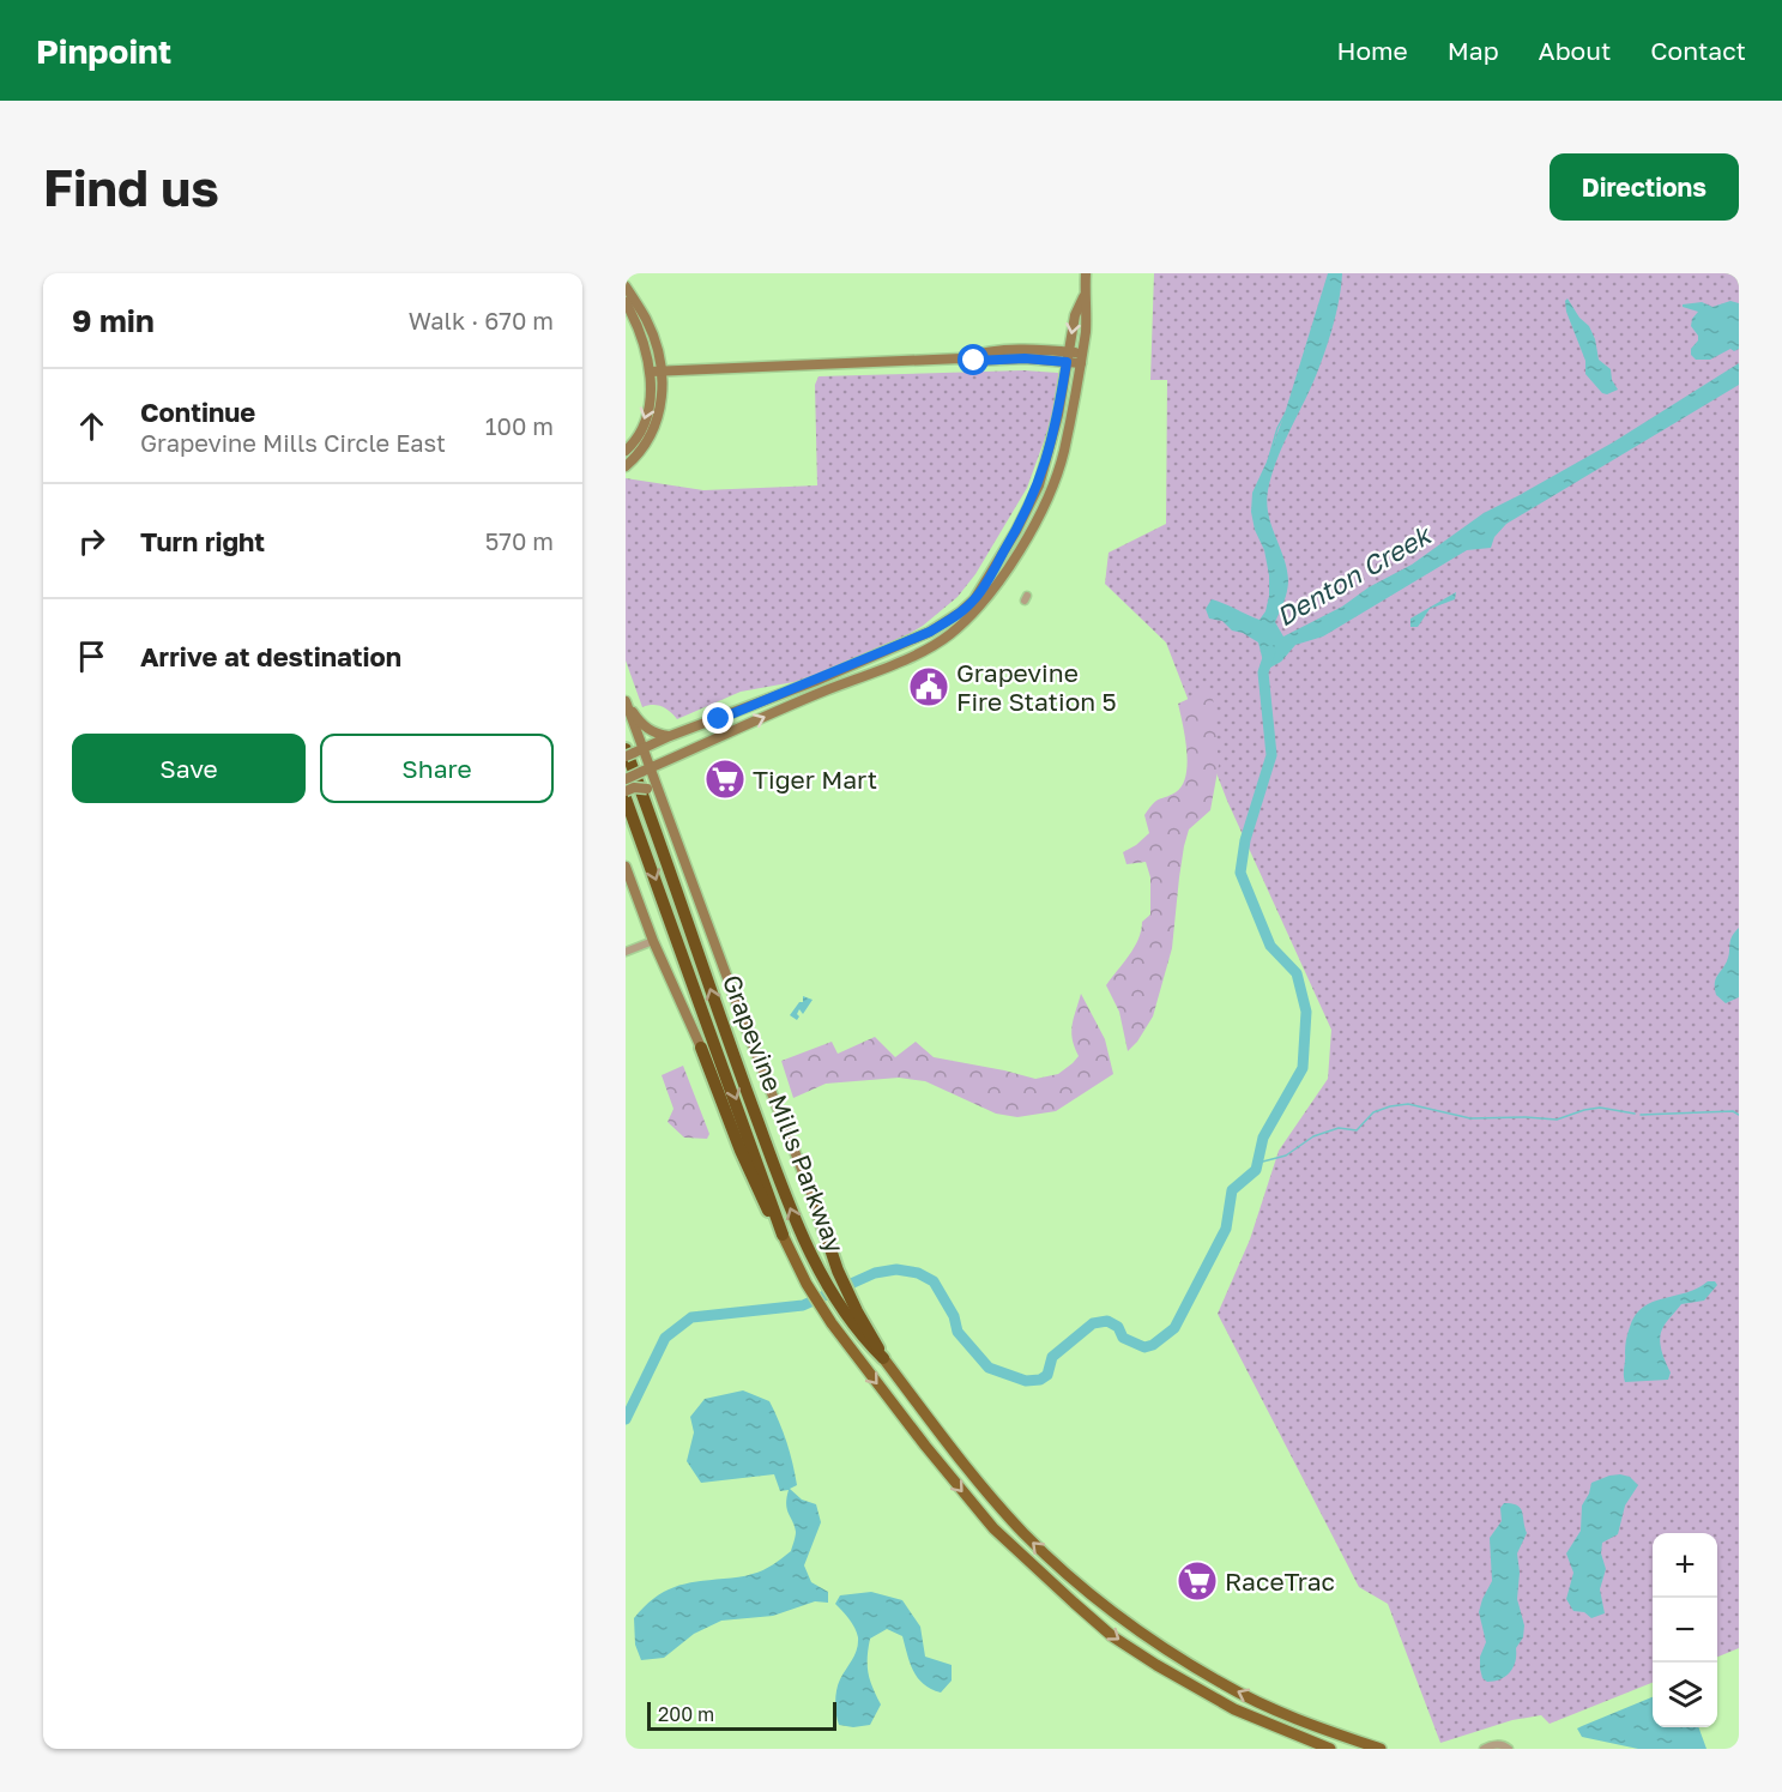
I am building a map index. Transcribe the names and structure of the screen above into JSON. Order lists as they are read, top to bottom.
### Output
{
  "streets": {
    "highway": ["Grapevine Mills Parkway"]
  },
  "water": ["Denton Creek"],
  "places": {
    "public building": ["Grapevine Fire Station 5"],
    "supermarket": ["Tiger Mart", "RaceTrac"]
  },
  "scale_bar": "200 m",
  "page": {
    "header": "Pinpoint",
    "nav": [
      "Home",
      "Map",
      "About",
      "Contact"
    ],
    "buttons": [
      "Directions",
      ["Save", "Share"]
    ],
    "title": "Find us",
    "heading": ["9 min", "Walk · 670 m"],
    "list": [
      ["Continue", "Grapevine Mills Circle East", "100 m"],
      ["Turn right", "570 m"],
      "Arrive at destination"
    ],
    "map_buttons": ["+", "−"],
    "scale": "200 m"
  }
}
